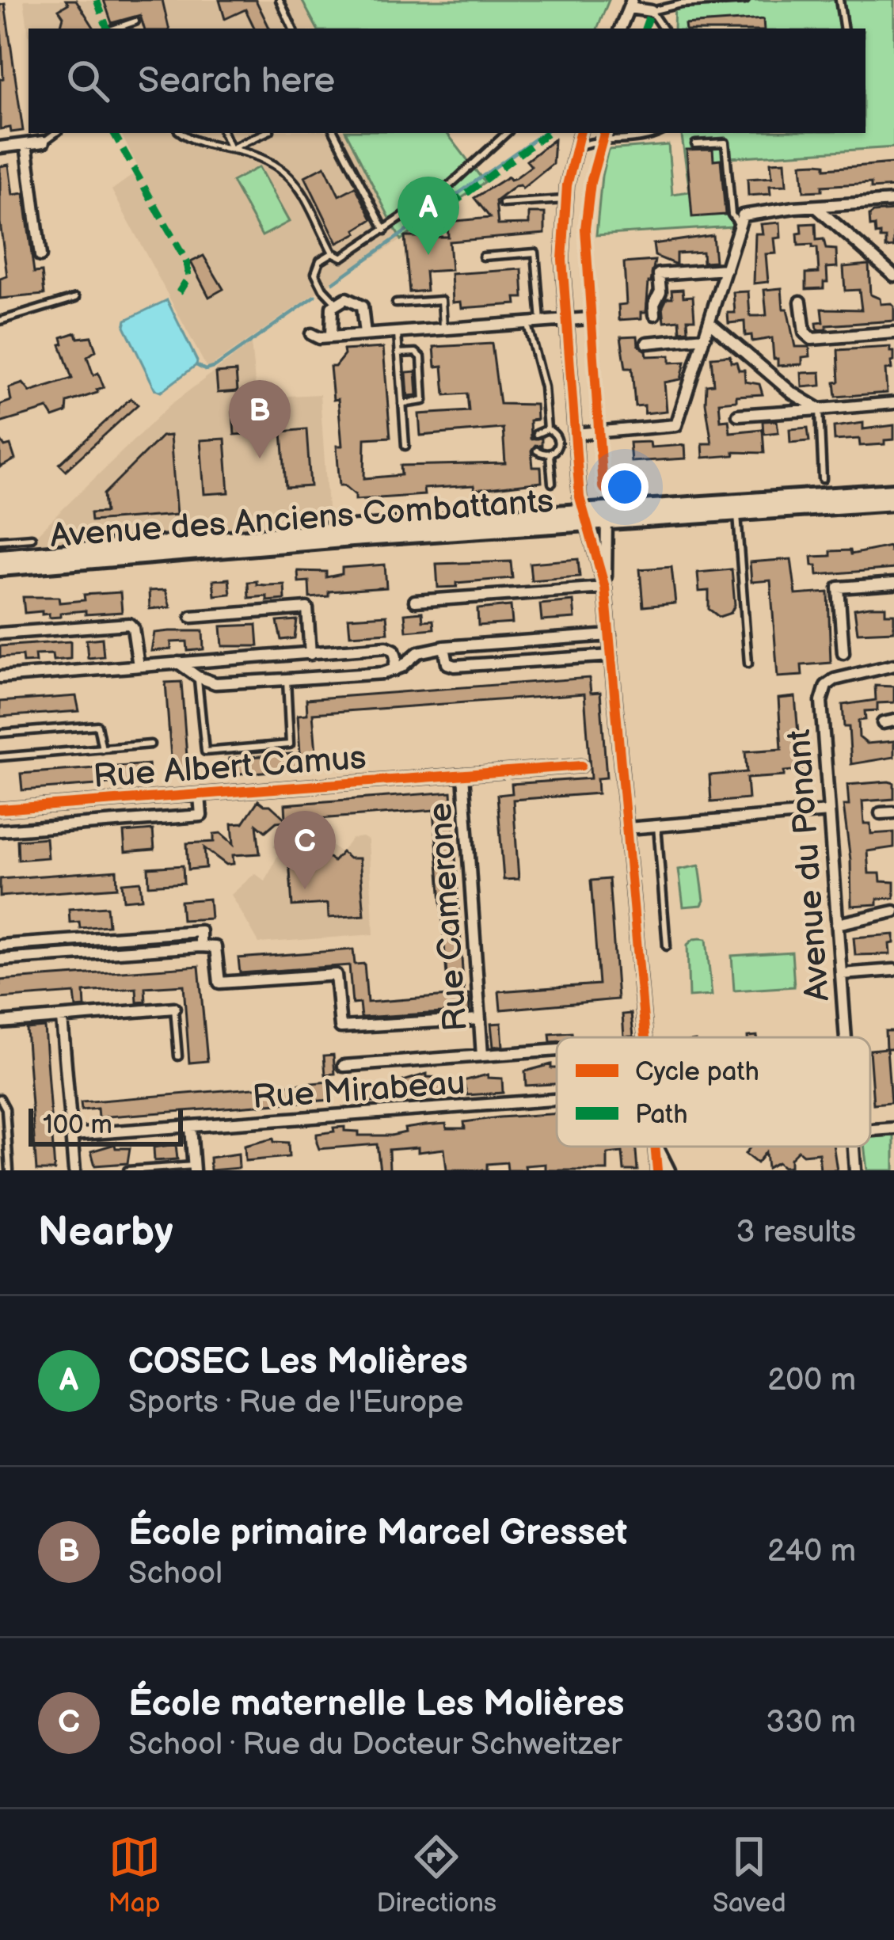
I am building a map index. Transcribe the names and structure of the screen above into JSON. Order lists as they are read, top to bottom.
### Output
{
  "streets": {
    "main road": ["Avenue des Anciens Combattants"],
    "street": [
      "Rue Albert Camus",
      "Avenue du Ponant",
      "Rue Camerone",
      "Rue Mirabeau"
    ]
  },
  "crossings": [
    ["Rue Albert Camus", "Rue Camerone"]
  ],
  "legend": ["Cycle path", "Path"],
  "scale_bar": "100 m",
  "page": {
    "search": "Search here",
    "pins": ["A", "B", "C"],
    "scale": "100 m",
    "heading": ["Nearby", "3 results"],
    "list": [
      {
        "mark": "A",
        "name": "COSEC Les Molières",
        "note": "Sports · Rue de l'Europe",
        "value": "200 m"
      },
      {
        "mark": "B",
        "name": "École primaire Marcel Gresset",
        "note": "School",
        "value": "240 m"
      },
      {
        "mark": "C",
        "name": "École maternelle Les Molières",
        "note": "School · Rue du Docteur Schweitzer",
        "value": "330 m"
      }
    ],
    "nav": ["Map", "Directions", "Saved"]
  }
}
